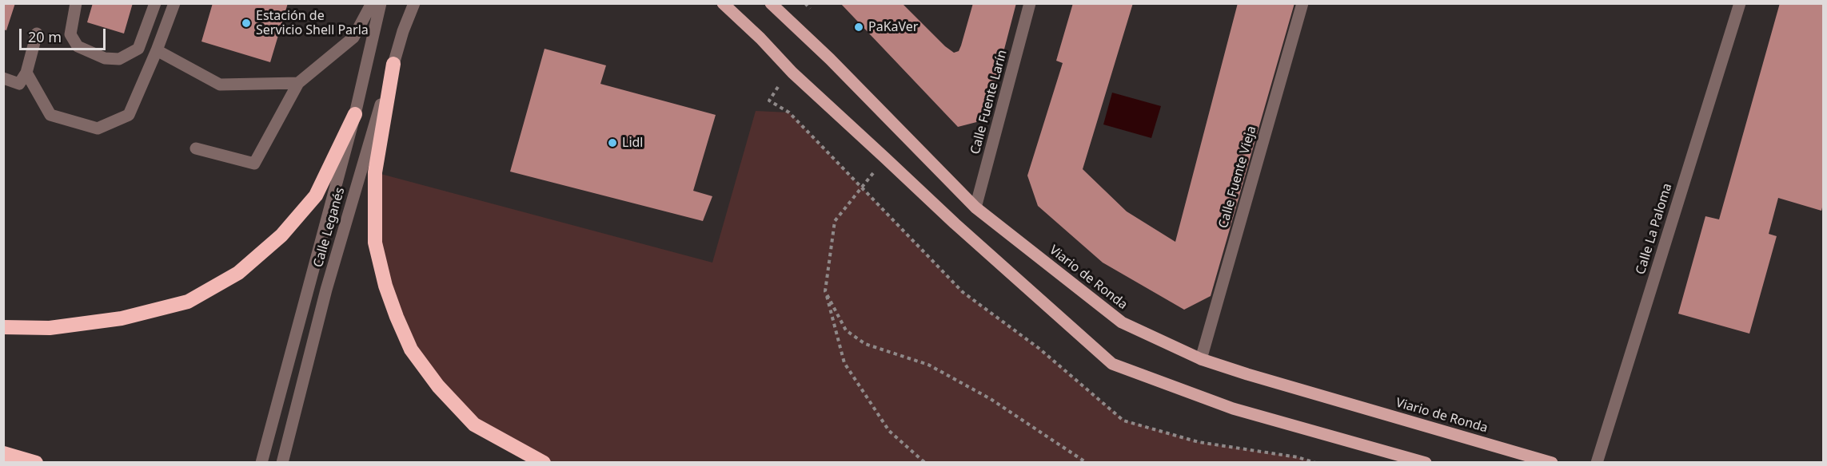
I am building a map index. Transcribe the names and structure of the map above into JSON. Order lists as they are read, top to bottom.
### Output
{
  "streets": {
    "main road": ["Viario de Ronda"],
    "street": [
      "Calle Fuente Larín",
      "Calle Fuente Vieja",
      "Calle Leganés",
      "Calle La Paloma"
    ]
  },
  "crossings": [
    ["Calle Fuente Larín", "Viario de Ronda"],
    ["Calle Fuente Vieja", "Viario de Ronda"]
  ],
  "places": ["Estación de Servicio Shell Parla", "PaKaVer", "Lidl"],
  "scale_bar": "20 m"
}
